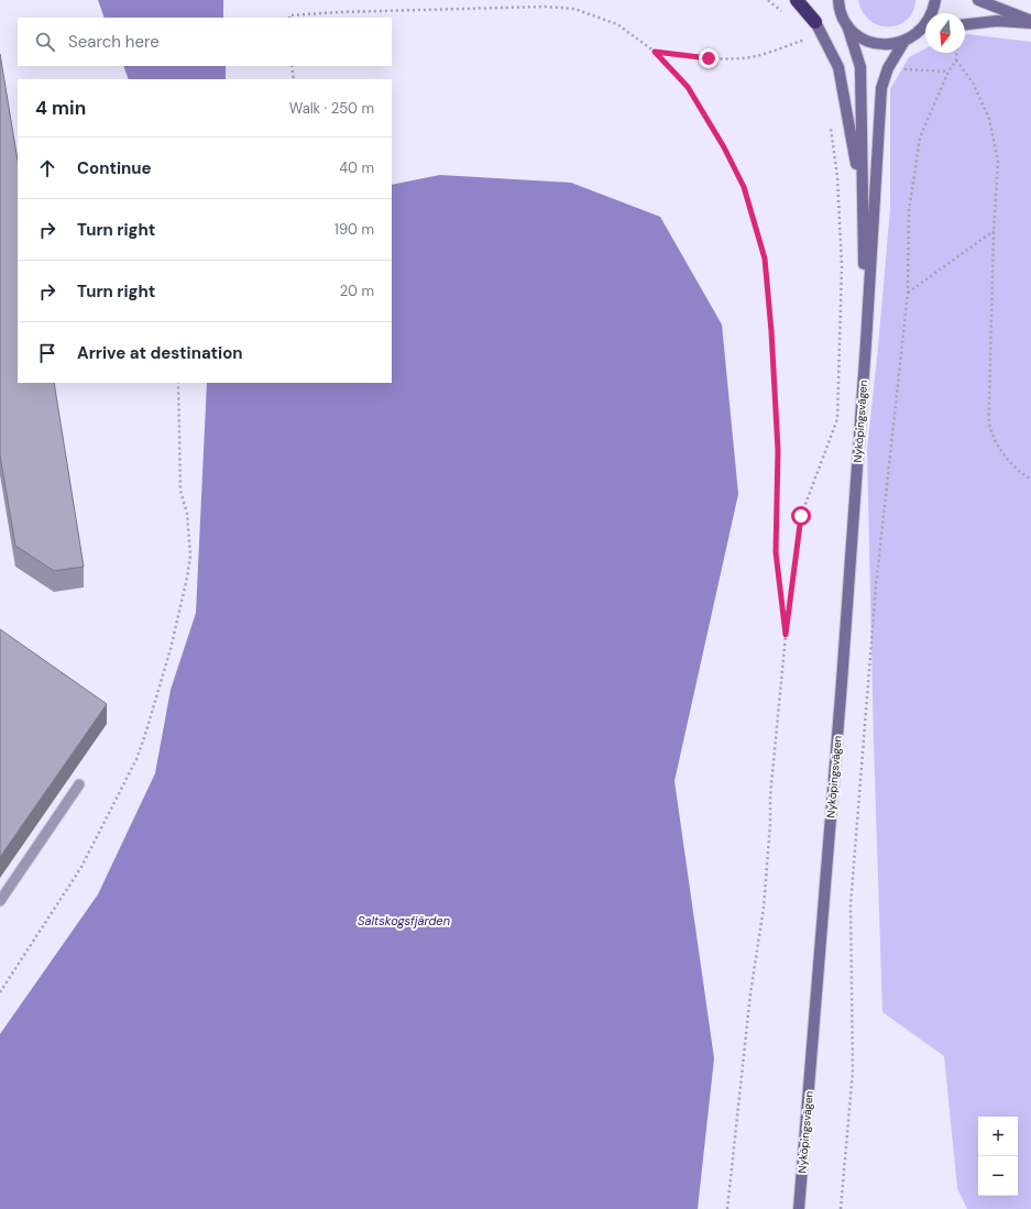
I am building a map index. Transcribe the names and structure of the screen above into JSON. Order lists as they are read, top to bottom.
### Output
{
  "streets": {
    "main road": ["Nyköpingsvägen"]
  },
  "water": ["Saltskogsfjärden"],
  "north": "bottom",
  "page": {
    "search": "Search here",
    "heading": ["4 min", "Walk · 250 m"],
    "list": [
      ["Continue", "40 m"],
      ["Turn right", "190 m"],
      ["Turn right", "20 m"],
      "Arrive at destination"
    ],
    "map_buttons": ["+", "−"]
  }
}
